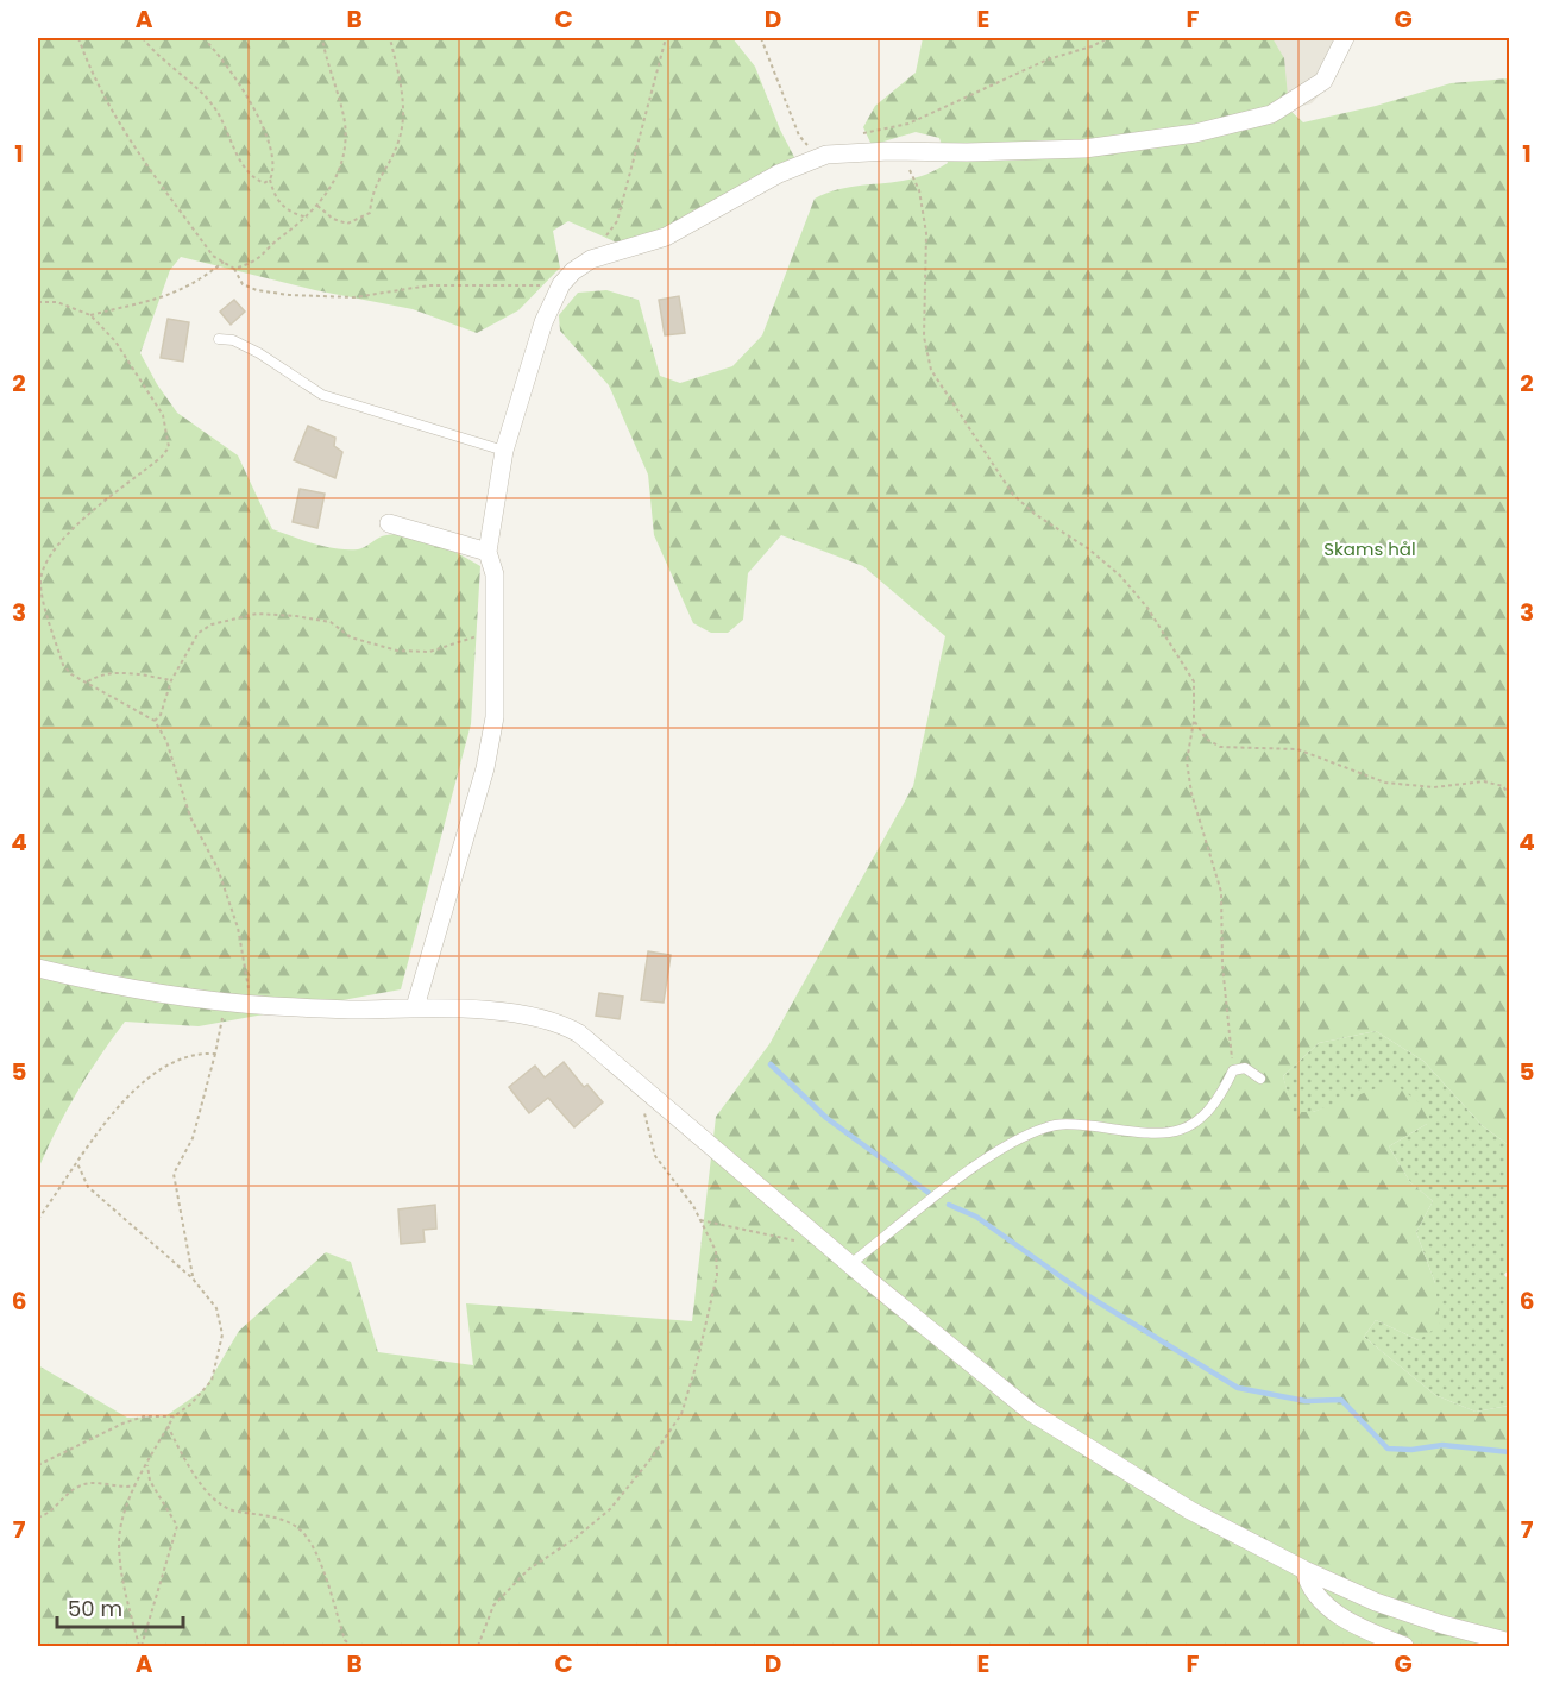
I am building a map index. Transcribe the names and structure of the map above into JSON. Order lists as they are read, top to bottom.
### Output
{
  "parks": ["Skams hål"],
  "scale_bar": "50 m",
  "grid": {
    "columns": [
      "A",
      "B",
      "C",
      "D",
      "E",
      "F",
      "G"
    ],
    "rows": [
      "1",
      "2",
      "3",
      "4",
      "5",
      "6",
      "7"
    ]
  }
}
